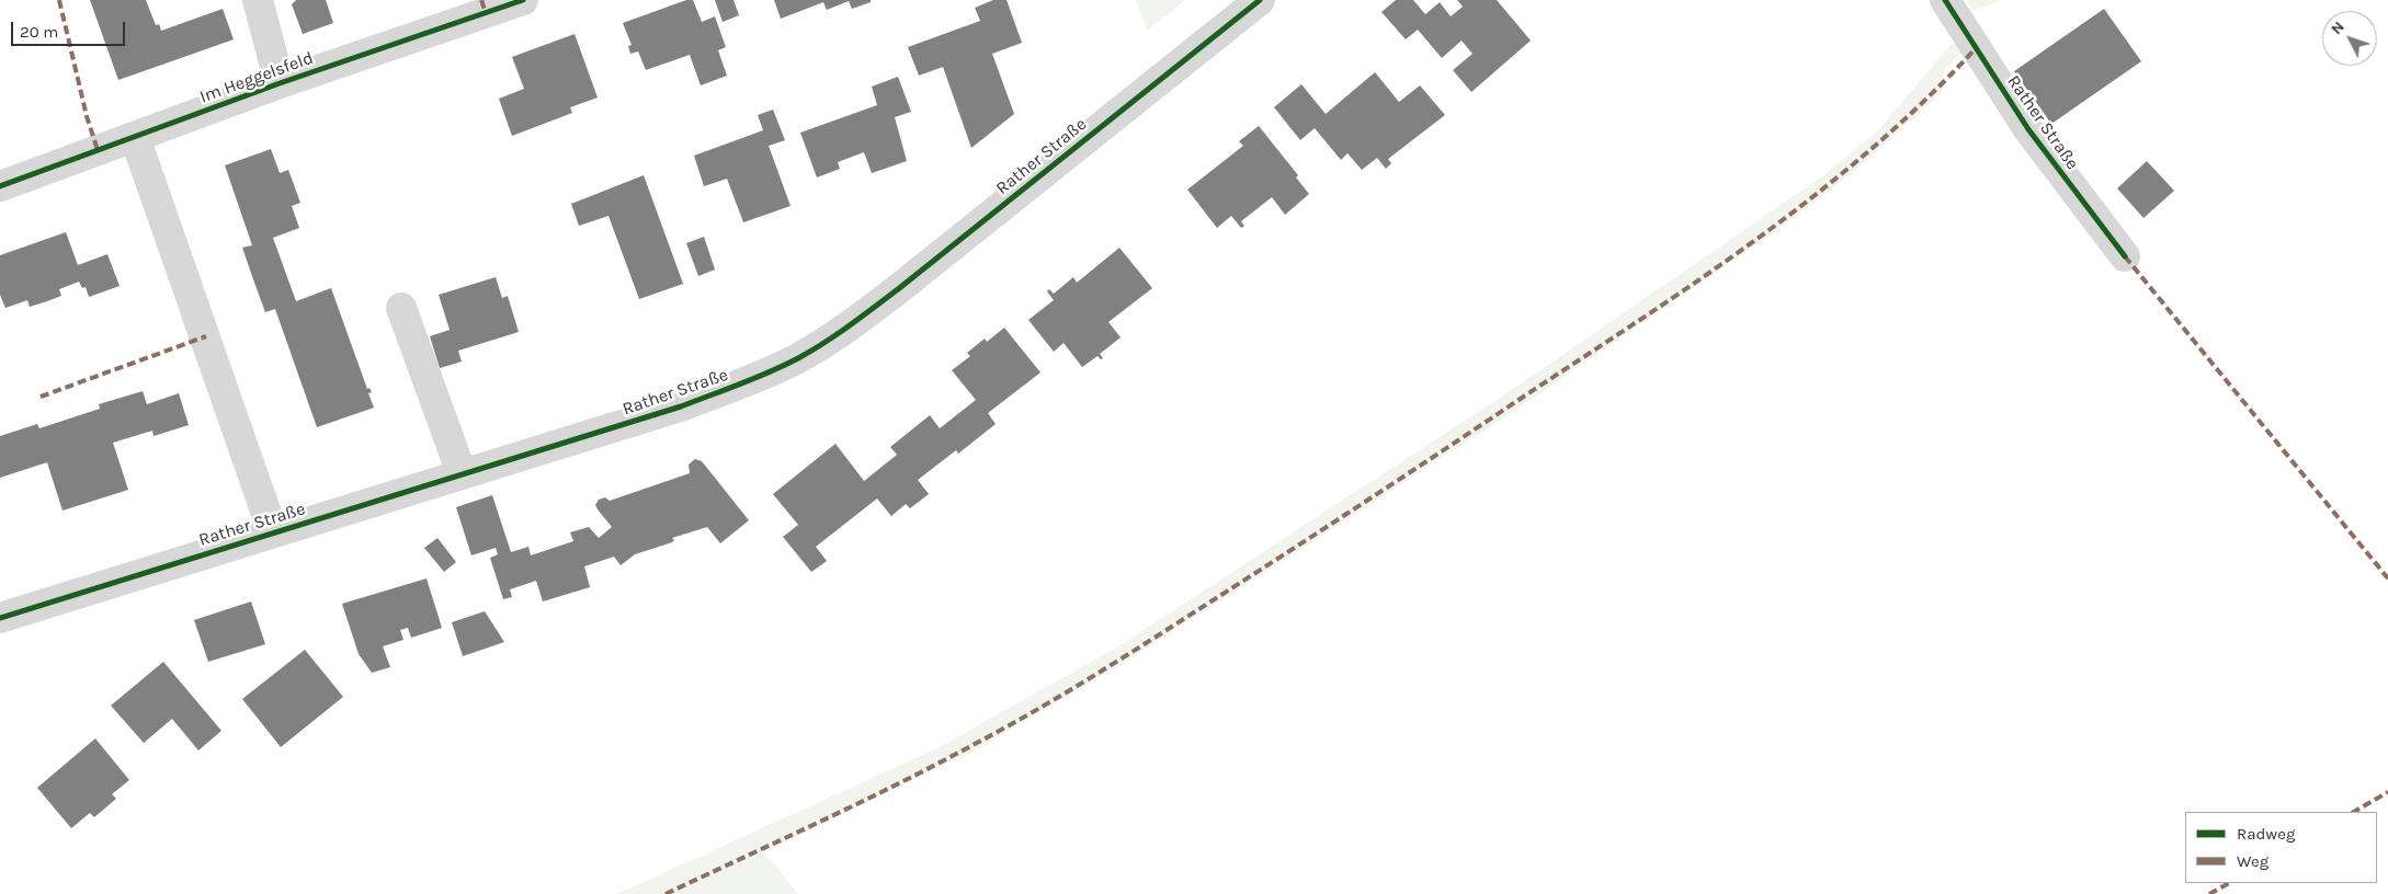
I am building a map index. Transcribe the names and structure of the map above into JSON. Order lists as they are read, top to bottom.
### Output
{
  "streets": {
    "street": ["Im Heggelsfeld", "Rather Straße"]
  },
  "legend": ["Radweg", "Weg"],
  "scale_bar": "20 m",
  "north": "top left"
}
